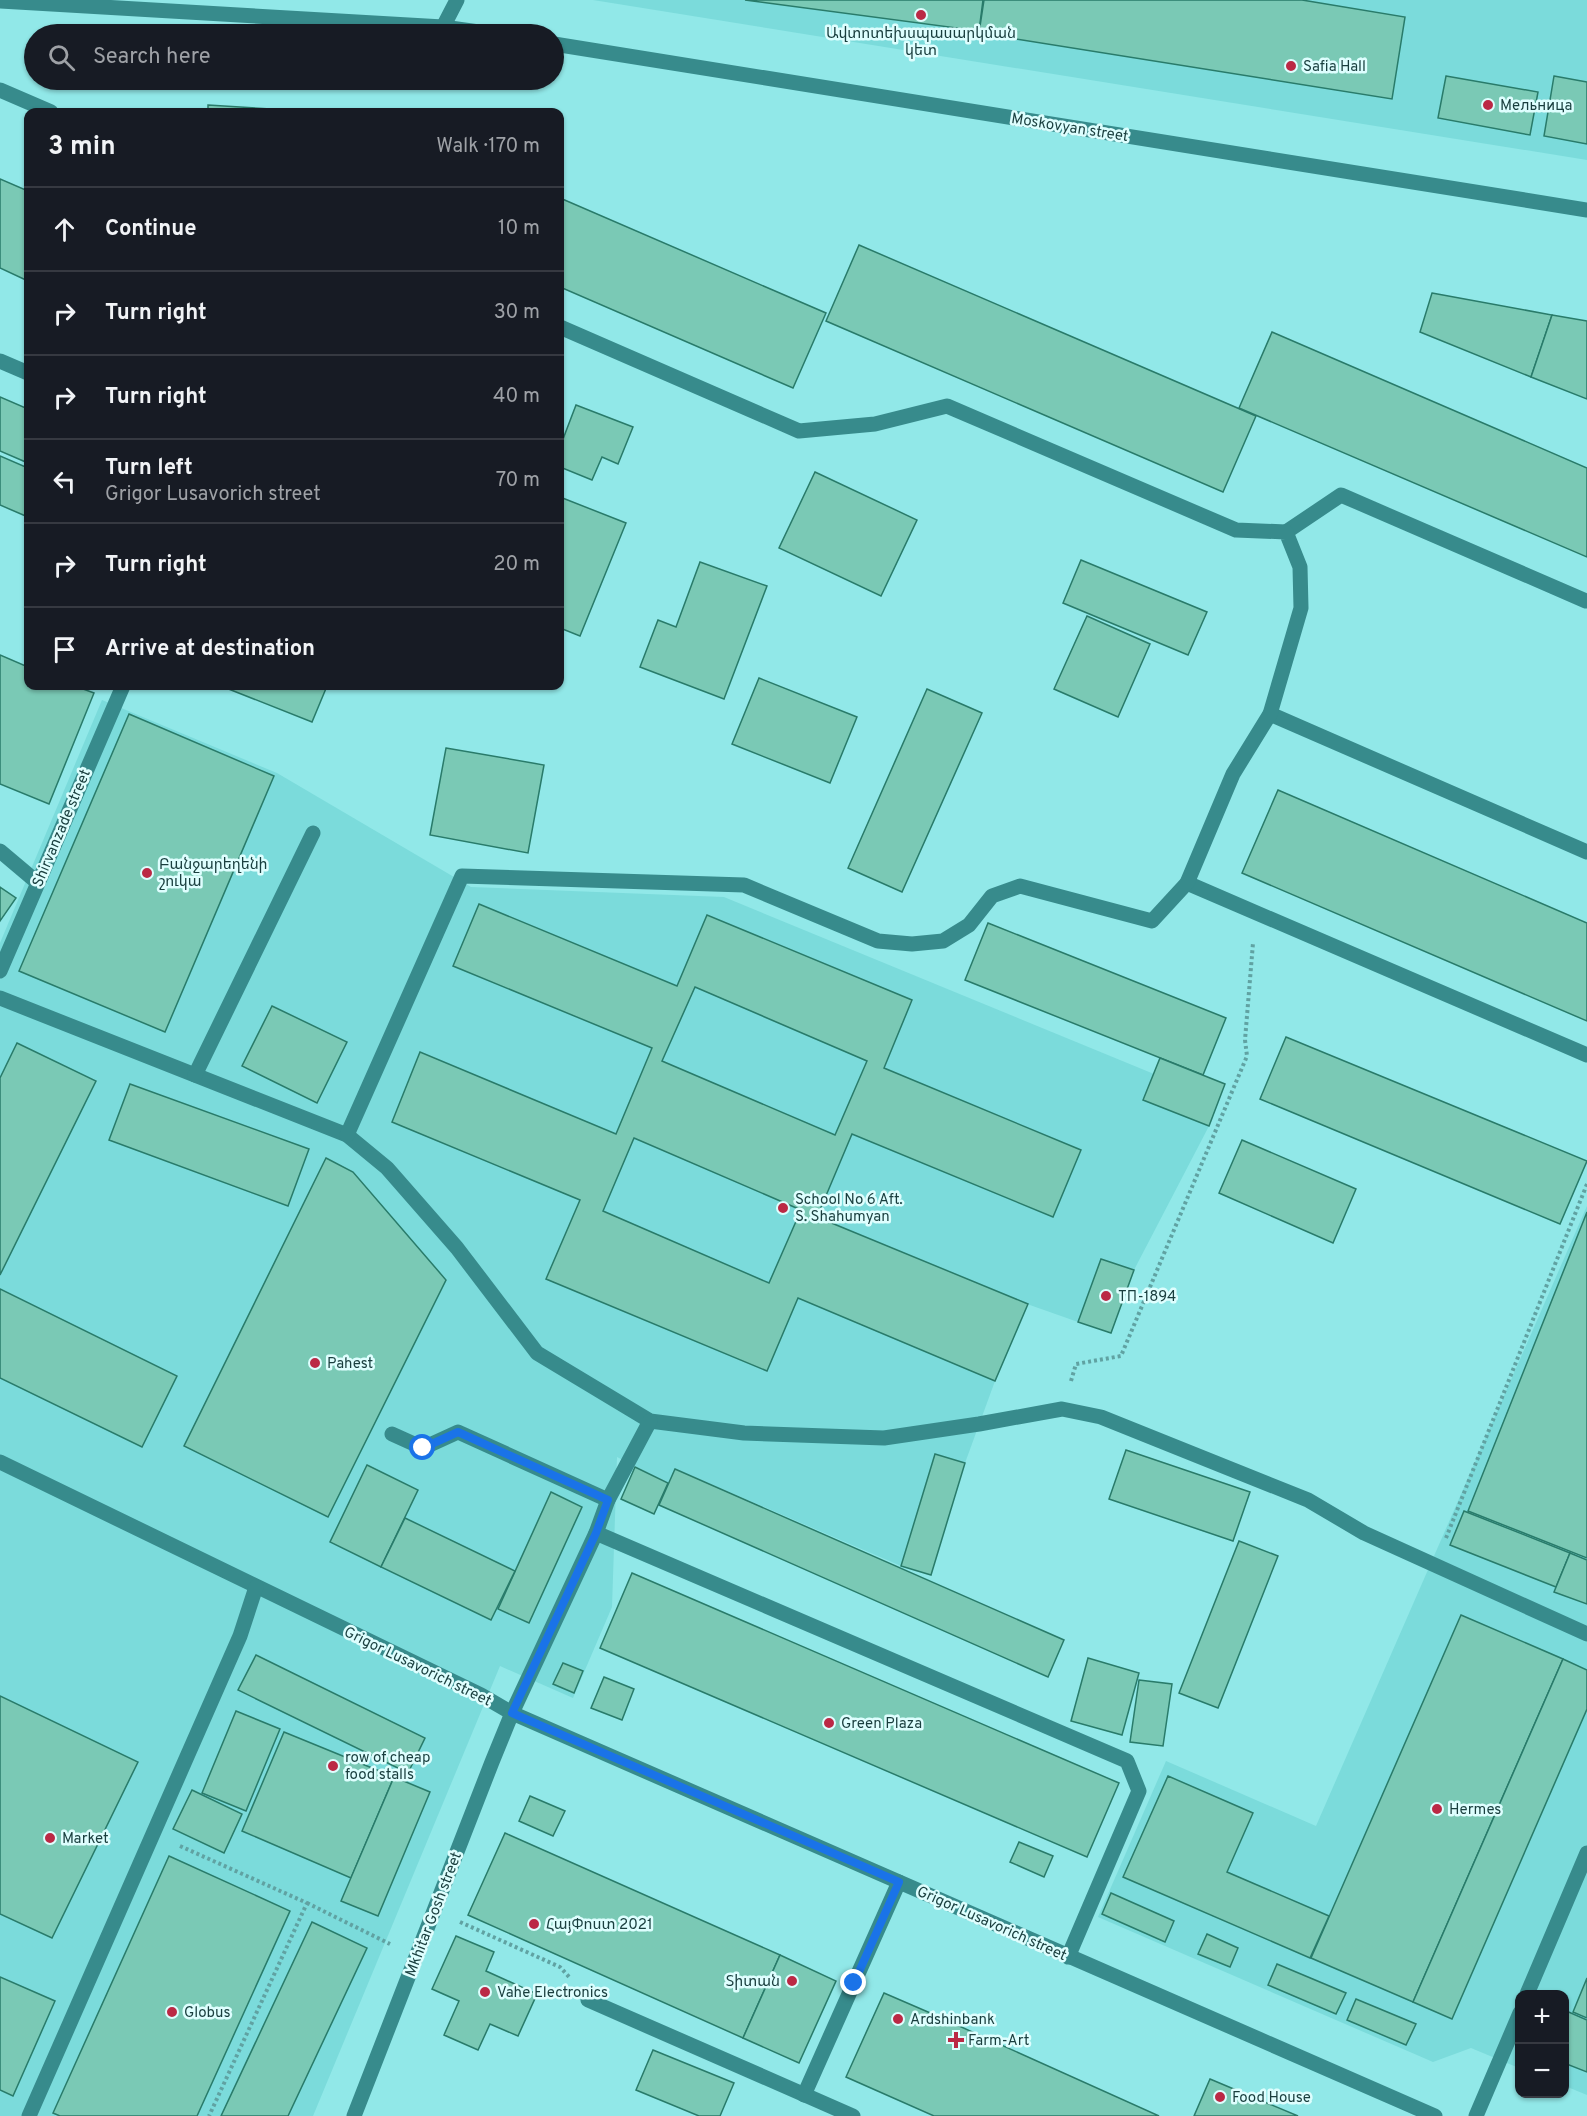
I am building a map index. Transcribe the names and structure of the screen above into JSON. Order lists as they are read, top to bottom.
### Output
{
  "streets": {
    "street": [
      "Moskovyan street",
      "Shirvanzade street",
      "Grigor Lusavorich street",
      "Mkhitar Gosh street"
    ]
  },
  "crossings": [
    ["Grigor Lusavorich street", "Mkhitar Gosh street"]
  ],
  "places": {
    "other": [
      "Ավտոտեխսպասարկման կետ",
      "Safia Hall",
      "Мельница",
      "Բանջարեղենի շուկա",
      "School No 6 Aft. S. Shahumyan",
      "ТП-1894",
      "Pahest",
      "Green Plaza",
      "row of cheap food stalls",
      "Hermes",
      "Market",
      "ՀայՓոստ 2021",
      "Տիտան",
      "Vahe Electronics",
      "Globus",
      "Ardshinbank",
      "Food House"
    ],
    "health": ["Farm-Art"]
  },
  "page": {
    "search": "Search here",
    "heading": ["3 min", "Walk · 170 m"],
    "list": [
      ["Continue", "10 m"],
      ["Turn right", "30 m"],
      ["Turn right", "40 m"],
      ["Turn left", "Grigor Lusavorich street", "70 m"],
      ["Turn right", "20 m"],
      "Arrive at destination"
    ],
    "map_buttons": ["+", "−"]
  }
}
